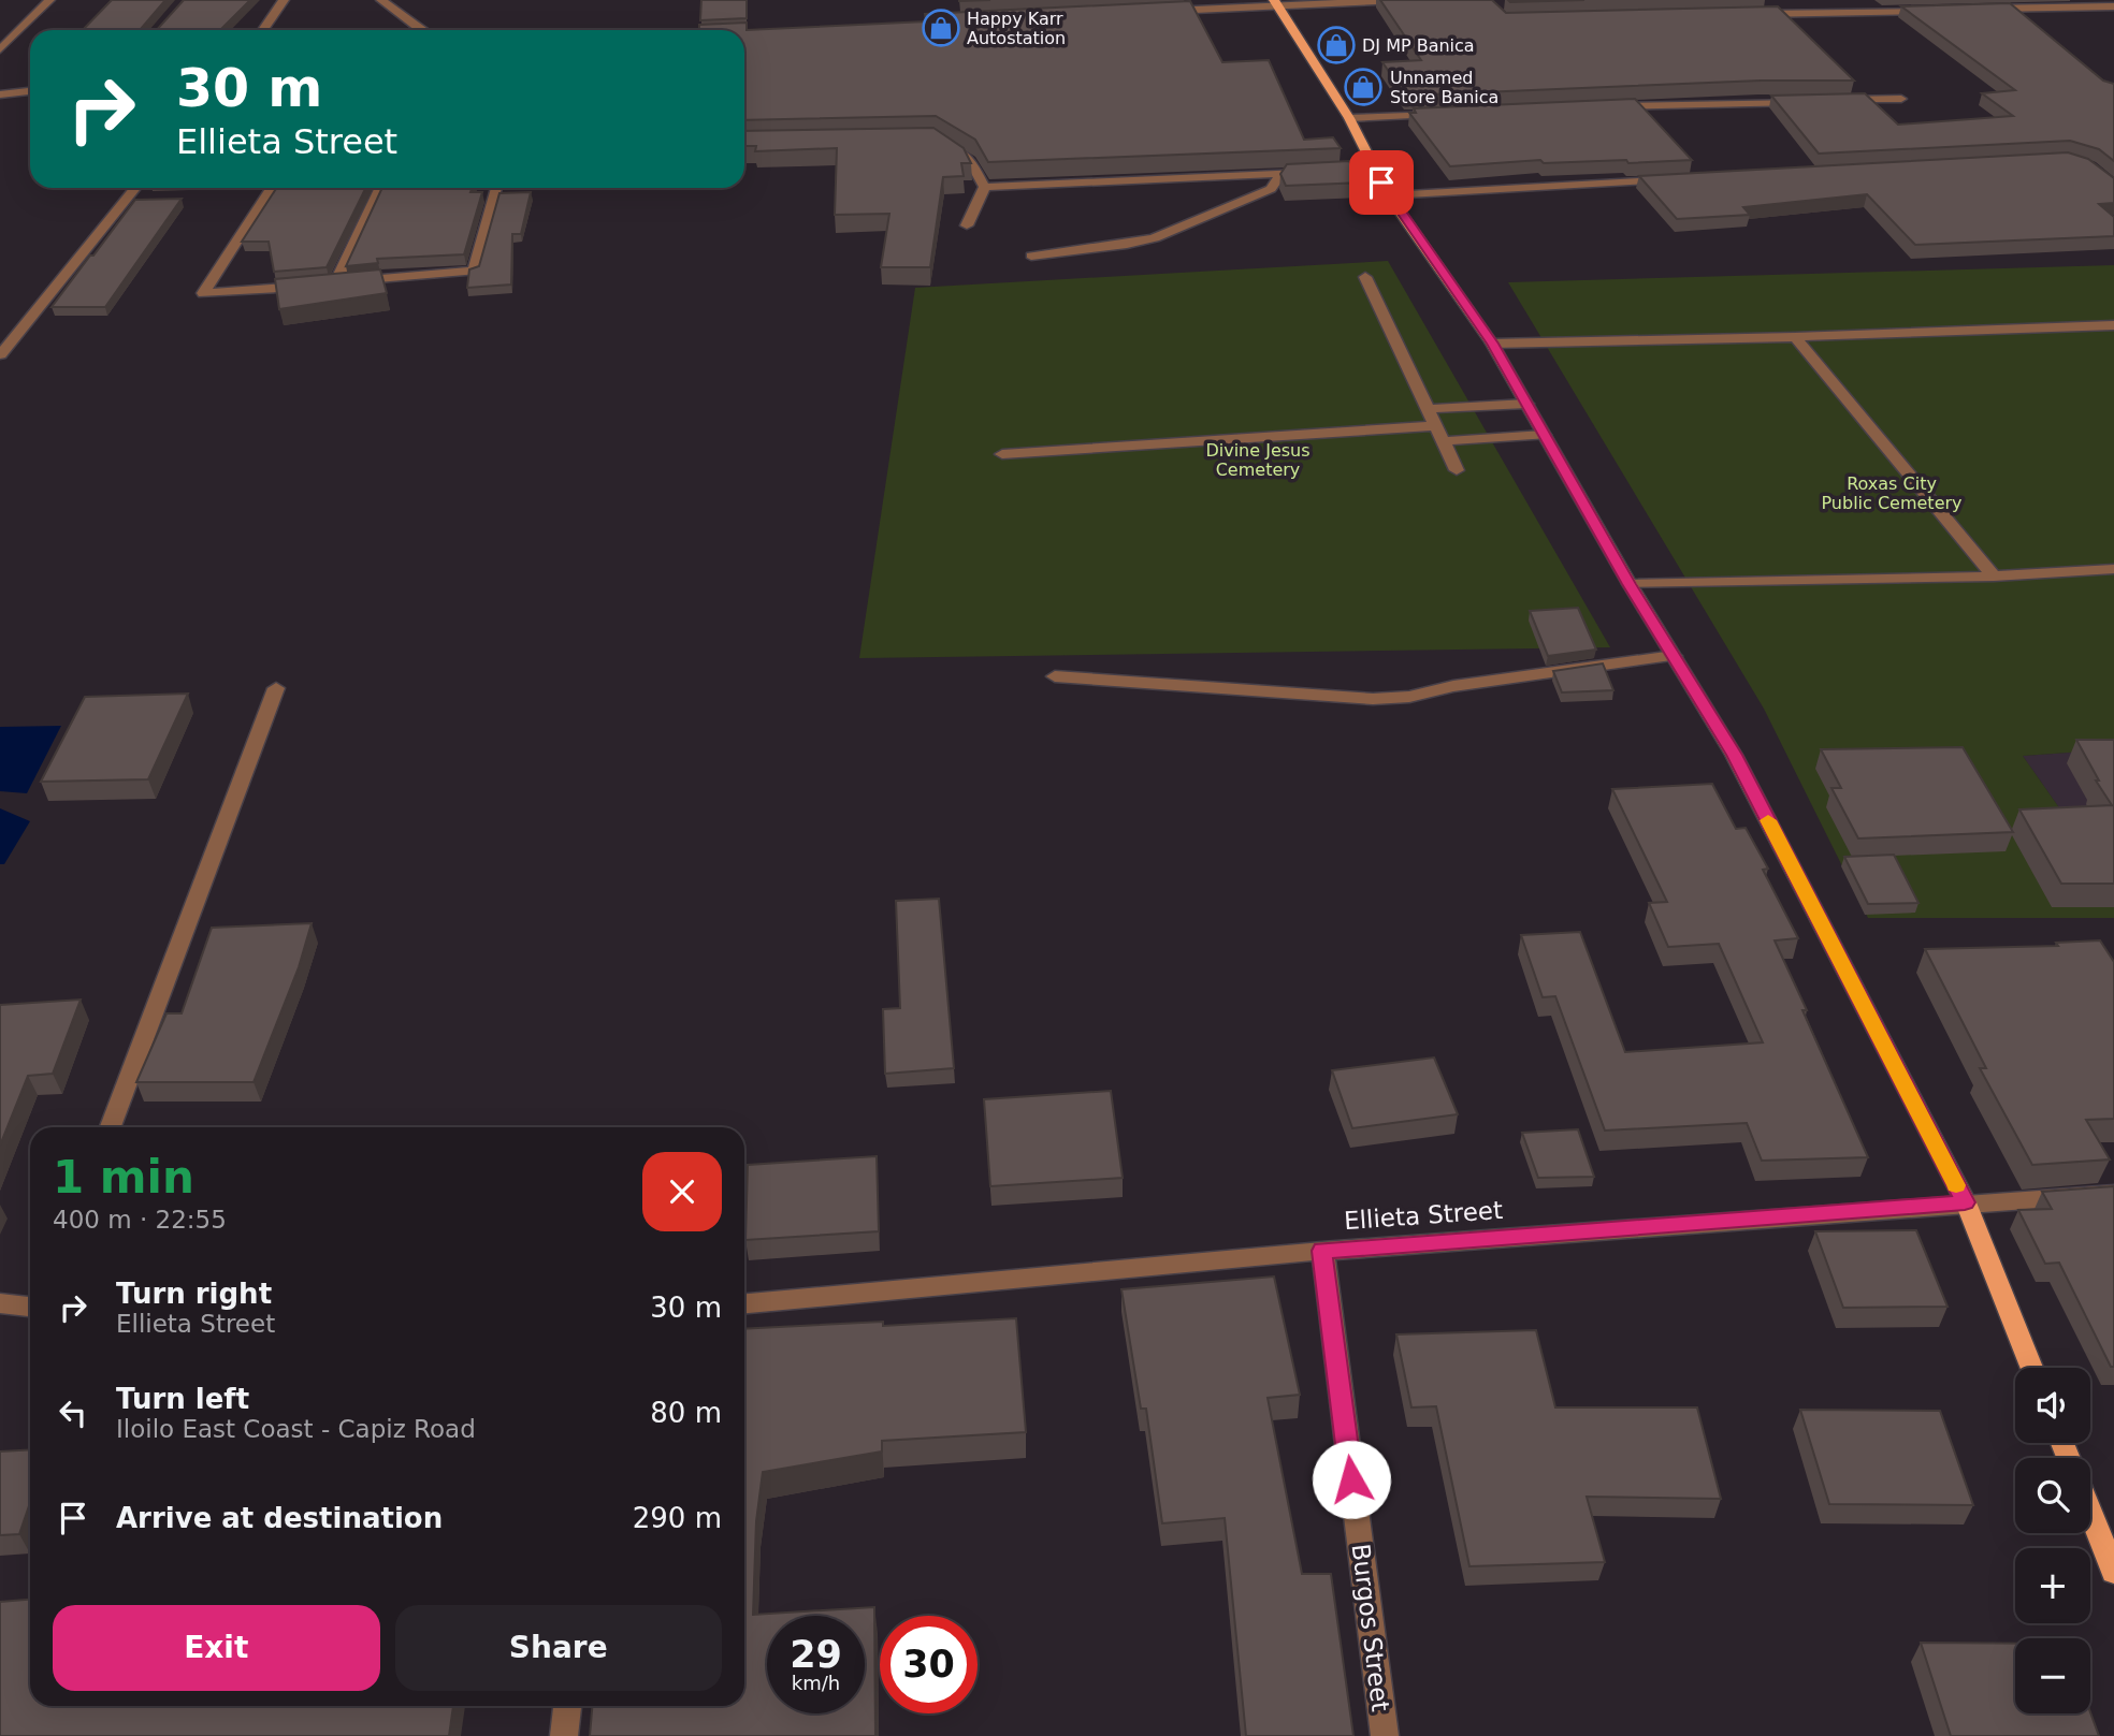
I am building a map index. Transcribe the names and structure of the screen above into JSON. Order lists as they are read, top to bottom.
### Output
{
  "streets": {
    "street": ["Ellieta Street", "Burgos Street"]
  },
  "crossings": [
    ["Ellieta Street", "Burgos Street"]
  ],
  "parks": ["Divine Jesus Cemetery", "Roxas City Public Cemetery"],
  "places": {
    "shop": ["Happy Karr Autostation", "DJ MP Banica", "Unnamed Store Banica"]
  },
  "page": {
    "turn": ["30 m", "Ellieta Street"],
    "heading": ["1 min", "400 m · 22:55"],
    "list": [
      {
        "name": "Turn right",
        "note": "Ellieta Street",
        "value": "30 m"
      },
      {
        "name": "Turn left",
        "note": "Iloilo East Coast - Capiz Road",
        "value": "80 m"
      },
      {
        "name": "Arrive at destination",
        "value": "290 m"
      }
    ],
    "map_buttons": ["+", "−"],
    "buttons": ["Exit", "Share"],
    "speed": "29 km/h",
    "limit": "30"
  }
}
